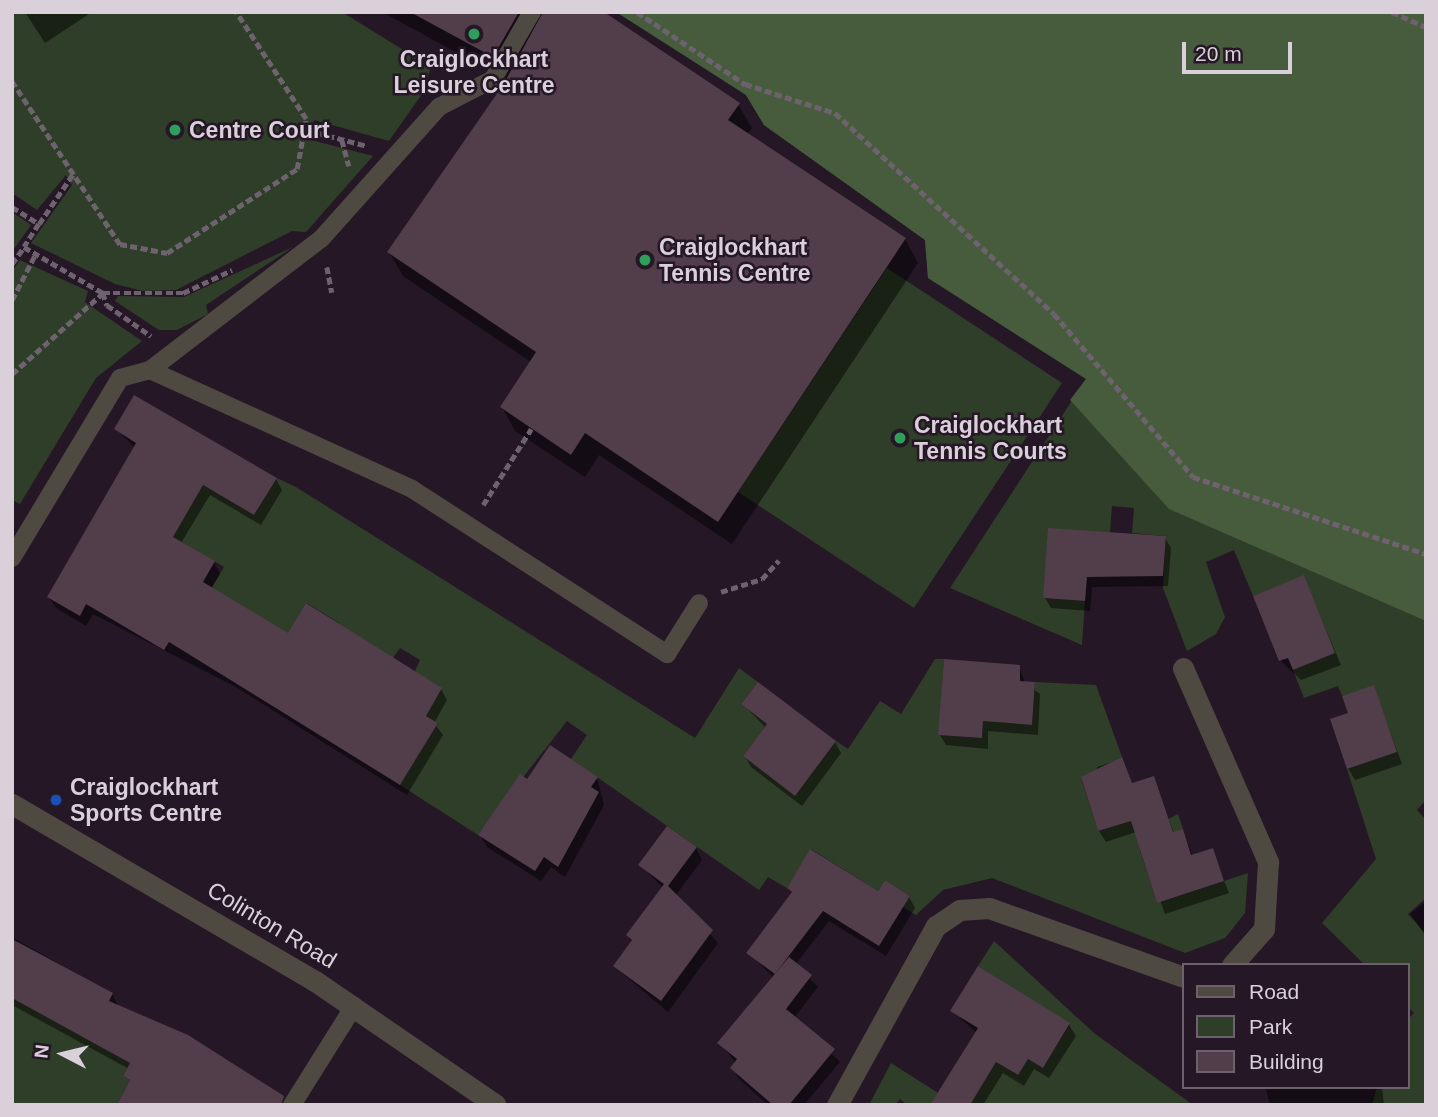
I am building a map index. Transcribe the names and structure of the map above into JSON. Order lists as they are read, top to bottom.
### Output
{
  "streets": {
    "street": ["Colinton Road"]
  },
  "places": [
    "Craiglockhart Leisure Centre",
    "Centre Court",
    "Craiglockhart Tennis Centre",
    "Craiglockhart Tennis Courts",
    "Craiglockhart Sports Centre"
  ],
  "legend": ["Road", "Park", "Building"],
  "scale_bar": "20 m",
  "north": "left"
}
